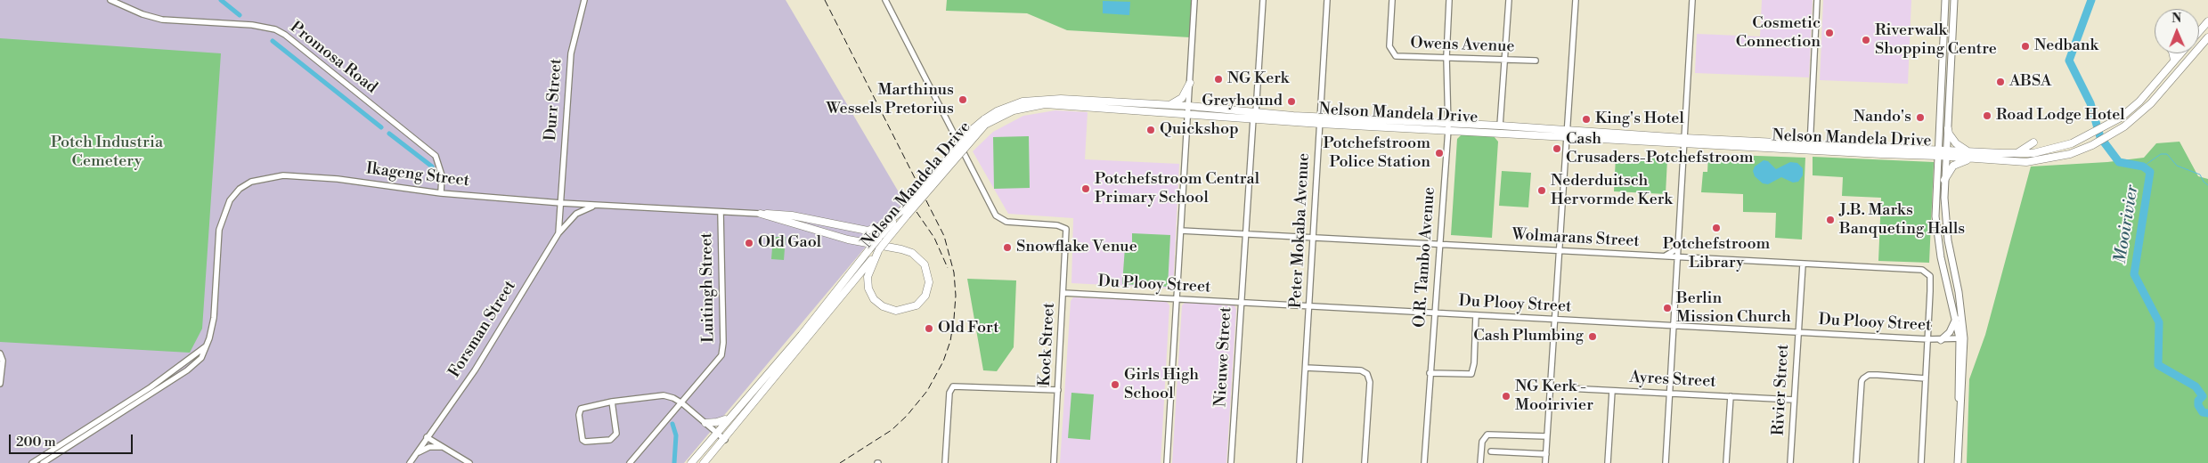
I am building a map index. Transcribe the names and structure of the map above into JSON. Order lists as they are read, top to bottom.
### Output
{
  "streets": {
    "highway": ["Nelson Mandela Drive"],
    "street": [
      "Owens Avenue",
      "Promosa Road",
      "Durr Street",
      "Ikageng Street",
      "Peter Mokaba Avenue",
      "Wolmarans Street",
      "O.R. Tambo Avenue",
      "Du Plooy Street",
      "Luitingh Street",
      "Forsman Street",
      "Kock Street",
      "Nieuwe Street",
      "Ayres Street",
      "Rivier Street"
    ]
  },
  "crossings": [
    ["Owens Avenue", "O.R. Tambo Avenue"],
    ["Promosa Road", "Ikageng Street"],
    ["Durr Street", "Ikageng Street"],
    ["Durr Street", "Forsman Street"],
    ["Nelson Mandela Drive", "Peter Mokaba Avenue"],
    ["Nelson Mandela Drive", "O.R. Tambo Avenue"],
    ["Nelson Mandela Drive", "Nieuwe Street"],
    ["Ikageng Street", "Luitingh Street"],
    ["Ikageng Street", "Forsman Street"],
    ["Peter Mokaba Avenue", "Wolmarans Street"],
    ["Peter Mokaba Avenue", "Du Plooy Street"],
    ["Wolmarans Street", "O.R. Tambo Avenue"],
    ["Wolmarans Street", "Du Plooy Street"],
    ["Wolmarans Street", "Nieuwe Street"],
    ["Wolmarans Street", "Rivier Street"],
    ["O.R. Tambo Avenue", "Du Plooy Street"],
    ["Du Plooy Street", "Kock Street"],
    ["Du Plooy Street", "Nieuwe Street"],
    ["Du Plooy Street", "Rivier Street"],
    ["Ayres Street", "Rivier Street"]
  ],
  "water": ["Mooirivier"],
  "parks": ["Potch Industria Cemetery"],
  "places": [
    "Cosmetic Connection",
    "Riverwalk Shopping Centre",
    "Nedbank",
    "NG Kerk",
    "ABSA",
    "Marthinus Wessels Pretorius",
    "Greyhound",
    "Road Lodge Hotel",
    "Nando's",
    "King's Hotel",
    "Quickshop",
    "Cash Crusaders-Potchefstroom",
    "Potchefstroom Police Station",
    "Potchefstroom Central Primary School",
    "Nederduitsch Hervormde Kerk",
    "J.B. Marks Banqueting Halls",
    "Potchefstroom Library",
    "Old Gaol",
    "Snowflake Venue",
    "Berlin Mission Church",
    "Old Fort",
    "Cash Plumbing",
    "Girls High School",
    "NG Kerk - Mooirivier"
  ],
  "scale_bar": "200 m",
  "north": "top"
}
